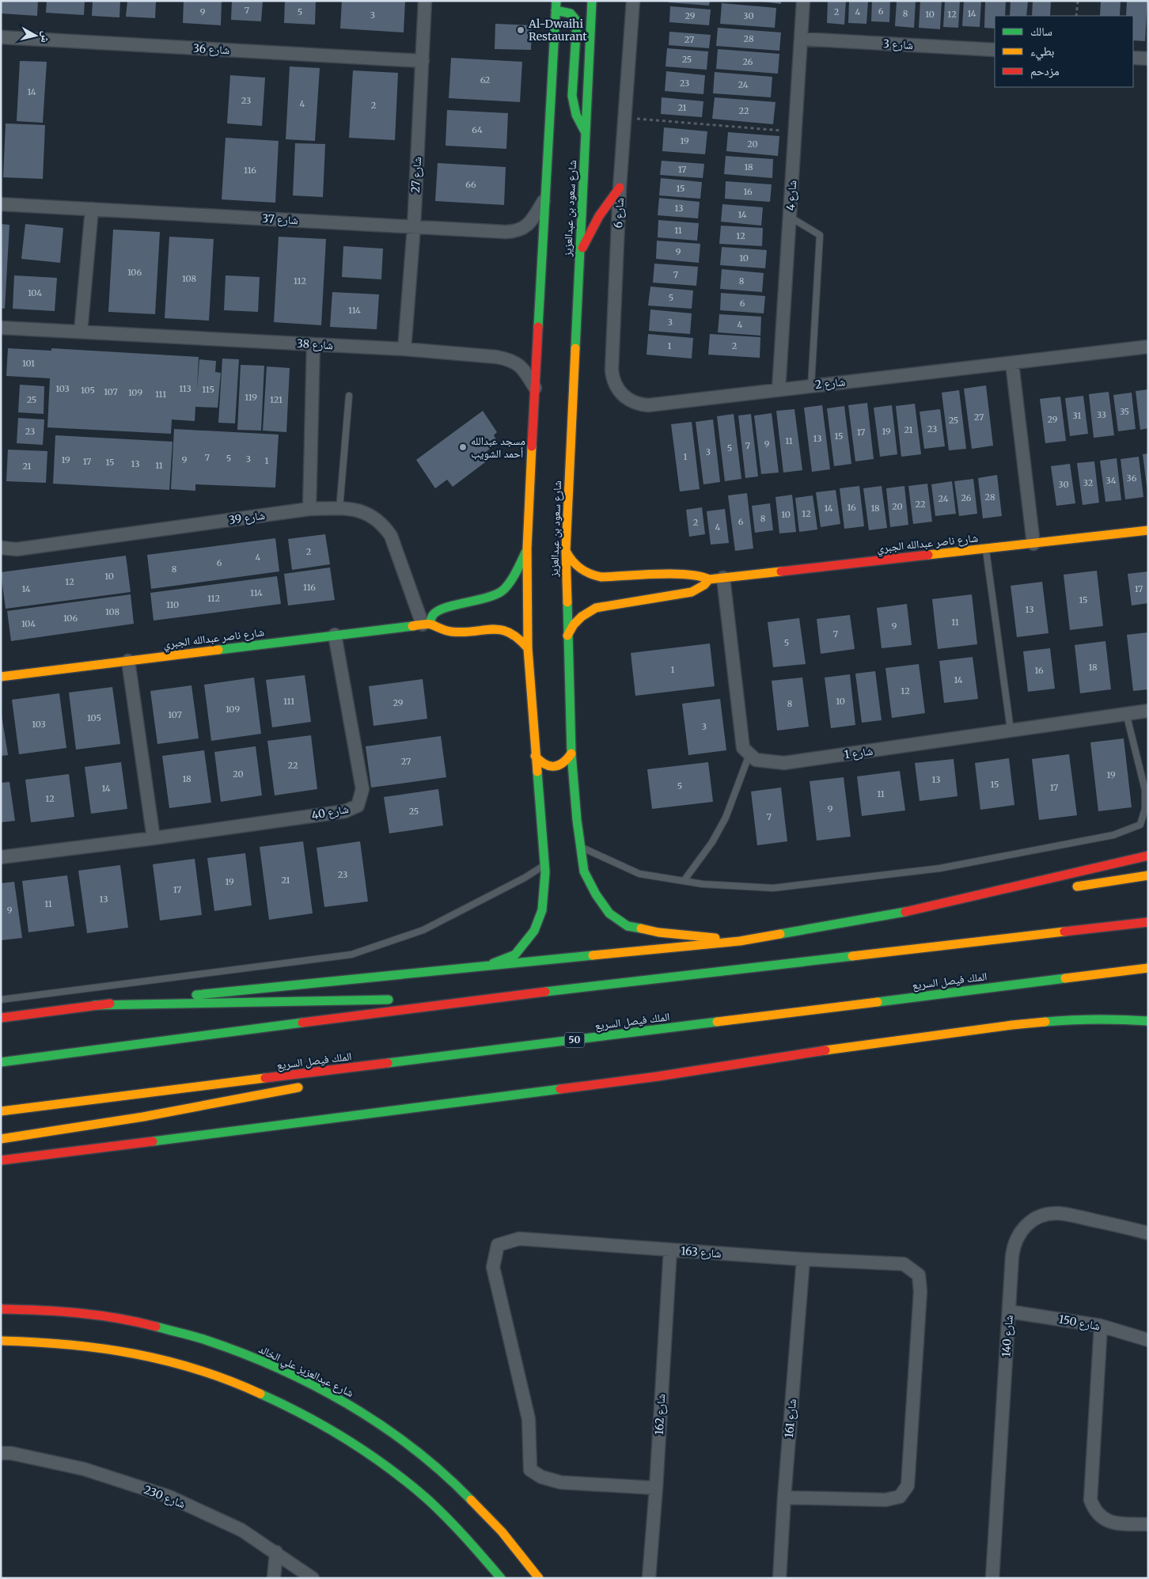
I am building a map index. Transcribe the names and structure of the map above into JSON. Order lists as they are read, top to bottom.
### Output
{
  "streets": {
    "main road": [
      "شارع سعود بن عبدالعزيز",
      "شارع ناصر عبدالله الجبري",
      "الملك فيصل السريع",
      "50",
      "شارع عبدالعزيز علي الخالد"
    ],
    "street": [
      "شارع 3",
      "شارع 36",
      "شارع 27",
      "شارع 4",
      "شارع 6",
      "شارع 37",
      "شارع 38",
      "شارع 2",
      "شارع 39",
      "شارع 1",
      "شارع 40",
      "شارع 163",
      "شارع 150",
      "شارع 140",
      "شارع 162",
      "شارع 161",
      "شارع 230"
    ]
  },
  "crossings": [
    ["شارع 3", "شارع 4"],
    ["شارع 36", "شارع 27"],
    ["شارع 27", "شارع 37"],
    ["شارع 27", "شارع 38"],
    ["شارع 4", "شارع 2"],
    ["شارع سعود بن عبدالعزيز", "شارع ناصر عبدالله الجبري"],
    ["شارع 6", "شارع 2"],
    ["شارع 39", "شارع ناصر عبدالله الجبري"],
    ["شارع ناصر عبدالله الجبري", "شارع 40"],
    ["شارع 163", "شارع 162"],
    ["شارع 163", "شارع 161"],
    ["شارع 150", "شارع 140"]
  ],
  "places": ["Al-Dwaihi Restaurant", "مسجد عبدالله أحمد الشويب"],
  "house_numbers": [
    "7",
    "6",
    "9",
    "5",
    "2",
    "4",
    "8",
    "14",
    "10",
    "12",
    "3",
    "29",
    "30",
    "28",
    "27",
    "25",
    "26",
    "62",
    "23",
    "24",
    "14",
    "23",
    "4",
    "2",
    "21",
    "22",
    "64",
    "19",
    "20",
    "18",
    "17",
    "116",
    "66",
    "15",
    "16",
    "13",
    "14",
    "11",
    "12",
    "9",
    "10",
    "106",
    "7",
    "108",
    "112",
    "8",
    "104",
    "5",
    "6",
    "114",
    "3",
    "4",
    "1",
    "2",
    "101",
    "103",
    "113",
    "115",
    "105",
    "107",
    "109",
    "111",
    "119",
    "25",
    "121",
    "35",
    "33",
    "31",
    "27",
    "29",
    "25",
    "23",
    "21",
    "23",
    "19",
    "17",
    "15",
    "13",
    "11",
    "9",
    "7",
    "5",
    "3",
    "1",
    "7",
    "5",
    "3",
    "19",
    "9",
    "1",
    "17",
    "15",
    "13",
    "11",
    "21",
    "36",
    "34",
    "32",
    "30",
    "28",
    "26",
    "24",
    "22",
    "20",
    "16",
    "14",
    "18",
    "12",
    "10",
    "8",
    "6",
    "2",
    "4",
    "2",
    "4",
    "6",
    "8",
    "10",
    "12",
    "116",
    "14",
    "17",
    "114",
    "112",
    "15",
    "110",
    "13",
    "108",
    "106",
    "11",
    "104",
    "9",
    "7",
    "5",
    "18",
    "1",
    "16",
    "14",
    "12",
    "111",
    "10",
    "29",
    "8",
    "109",
    "107",
    "105",
    "103",
    "3",
    "27",
    "22",
    "20",
    "19",
    "18",
    "13",
    "15",
    "5",
    "17",
    "14",
    "11",
    "12",
    "9",
    "25",
    "7",
    "23",
    "21",
    "19",
    "17",
    "13",
    "11",
    "9"
  ],
  "legend": ["سالك", "بطيء", "مزدحم"],
  "north": "right"
}
